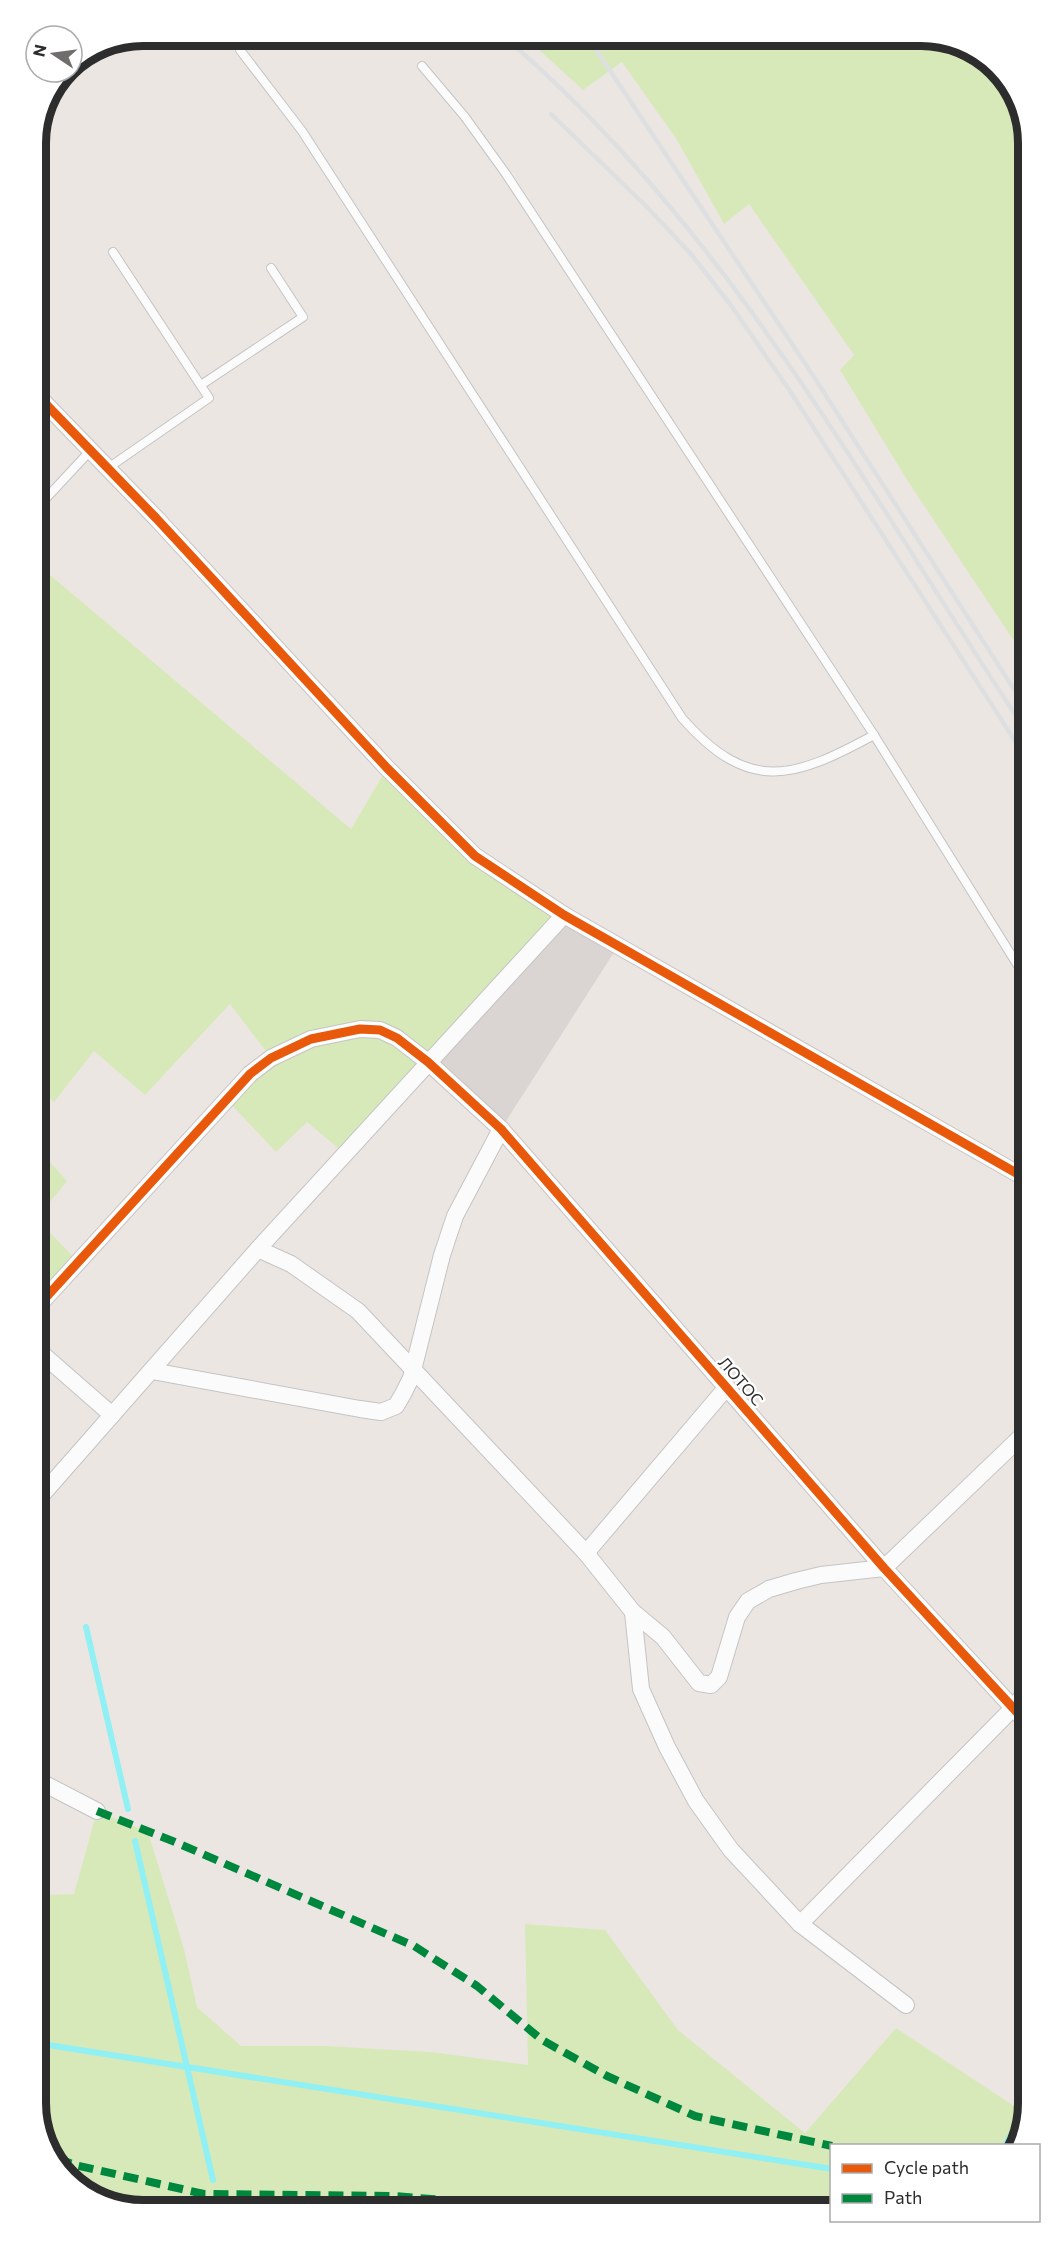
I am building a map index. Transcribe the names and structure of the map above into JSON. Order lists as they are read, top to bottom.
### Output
{
  "streets": {
    "street": ["ЛОТОС"]
  },
  "legend": ["Cycle path", "Path"],
  "north": "left"
}
